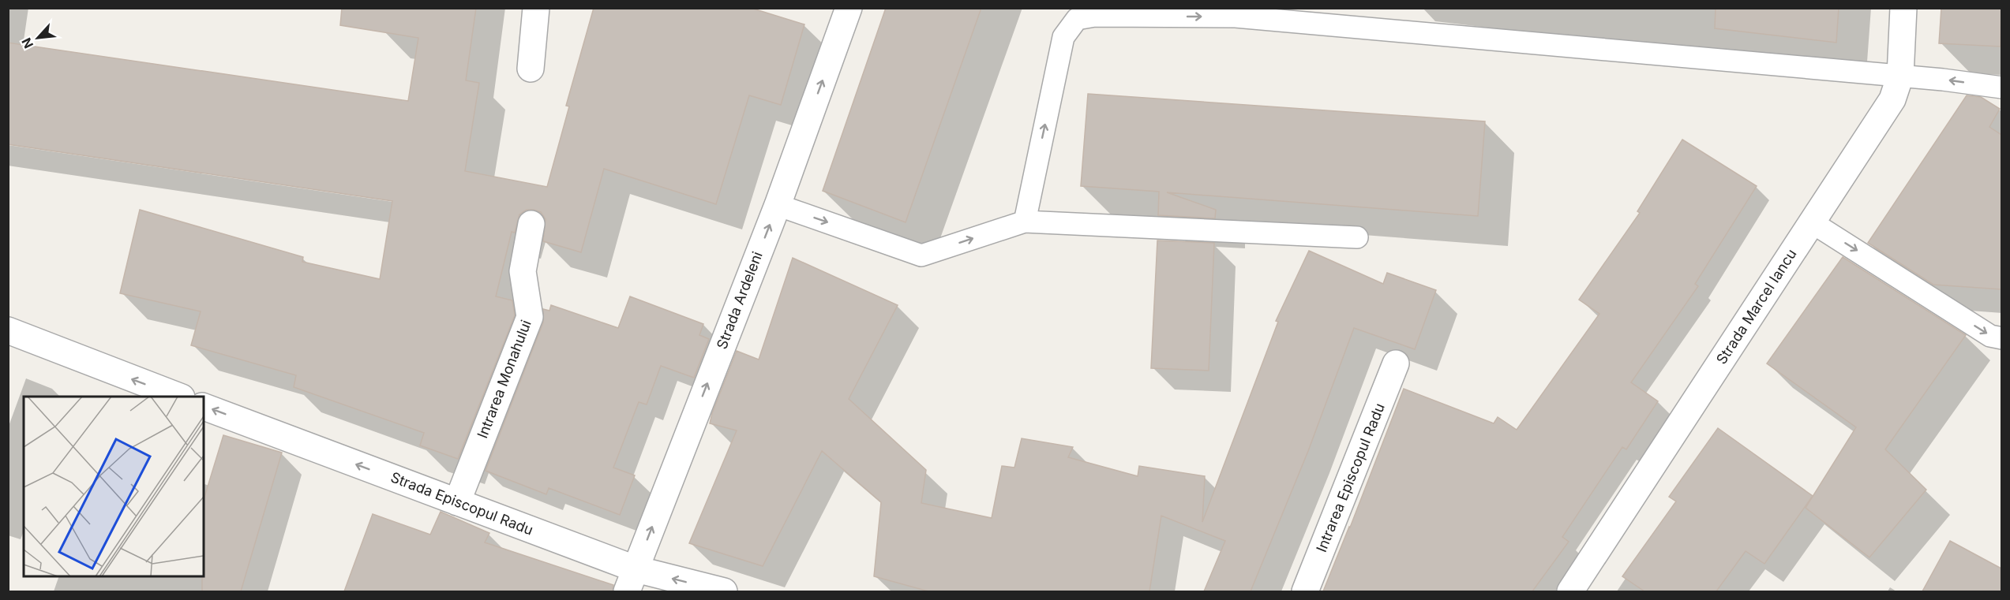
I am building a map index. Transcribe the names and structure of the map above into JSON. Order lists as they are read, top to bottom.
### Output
{
  "streets": {
    "street": [
      "Strada Ardeleni",
      "Strada Marcel Iancu",
      "Intrarea Monahului",
      "Intrarea Episcopul Radu",
      "Strada Episcopul Radu"
    ]
  },
  "crossings": [
    ["Strada Ardeleni", "Strada Episcopul Radu"],
    ["Intrarea Monahului", "Strada Episcopul Radu"]
  ],
  "one_way": ["Strada Ardeleni", "Strada Episcopul Radu"],
  "north": "bottom left"
}
